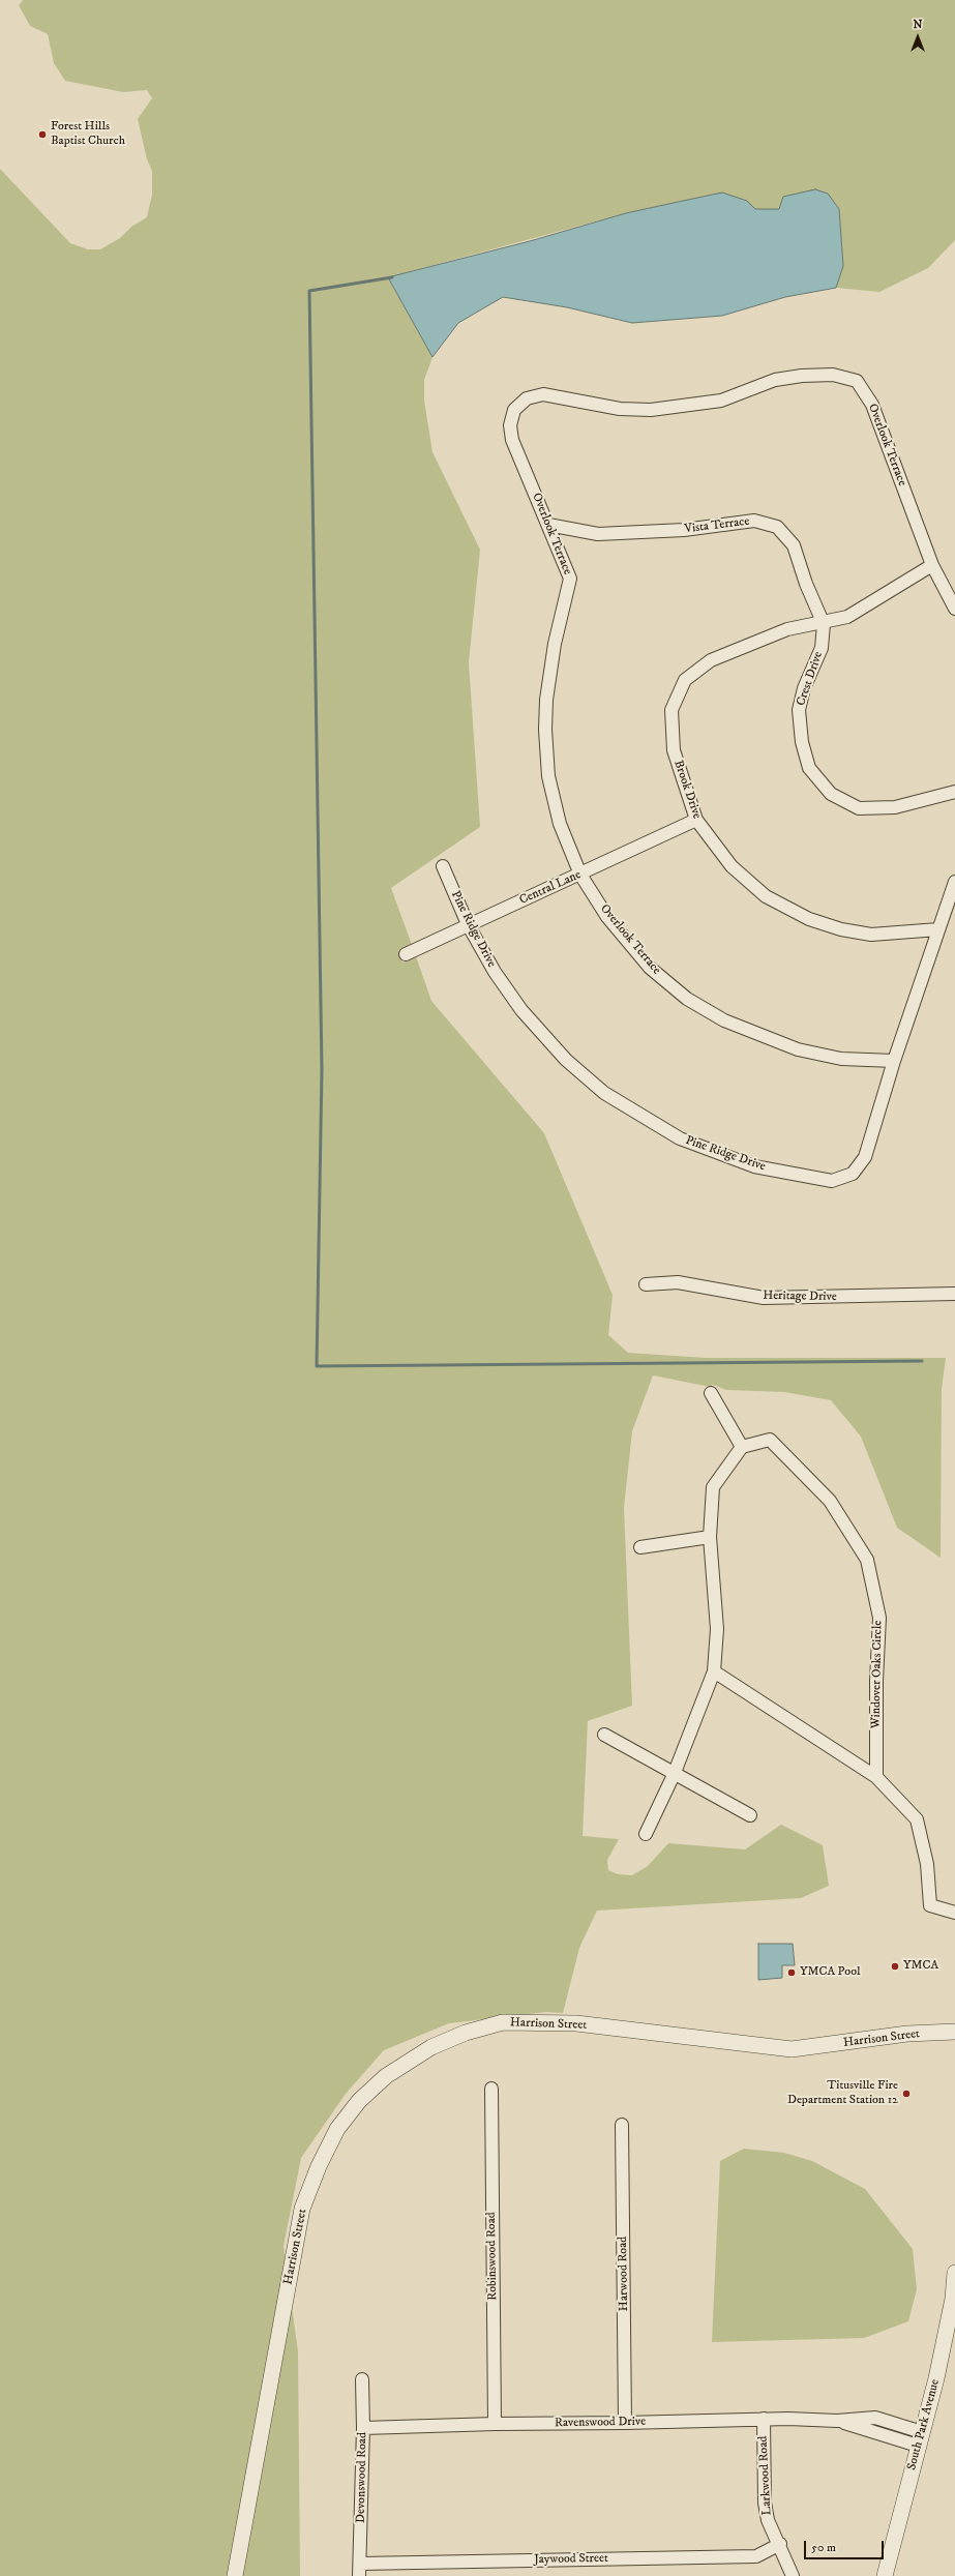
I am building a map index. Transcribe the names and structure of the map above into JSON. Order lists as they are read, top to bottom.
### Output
{
  "streets": {
    "street": [
      "Overlook Terrace",
      "Vista Terrace",
      "Crest Drive",
      "Brook Drive",
      "Central Lane",
      "Pine Ridge Drive",
      "Heritage Drive",
      "Windover Oaks Circle",
      "Harrison Street",
      "Robinswood Road",
      "Harwood Road",
      "Ravenswood Drive",
      "South Park Avenue",
      "Larkwood Road",
      "Devonswood Road",
      "Jaywood Street"
    ]
  },
  "crossings": [
    ["Overlook Terrace", "Vista Terrace"],
    ["Overlook Terrace", "Central Lane"],
    ["Overlook Terrace", "Pine Ridge Drive"],
    ["Vista Terrace", "Crest Drive"],
    ["Vista Terrace", "Brook Drive"],
    ["Crest Drive", "Brook Drive"],
    ["Brook Drive", "Central Lane"],
    ["Brook Drive", "Pine Ridge Drive"],
    ["Central Lane", "Pine Ridge Drive"],
    ["Robinswood Road", "Ravenswood Drive"],
    ["Harwood Road", "Ravenswood Drive"],
    ["Ravenswood Drive", "South Park Avenue"],
    ["Ravenswood Drive", "Larkwood Road"],
    ["Ravenswood Drive", "Devonswood Road"],
    ["Larkwood Road", "Jaywood Street"],
    ["Devonswood Road", "Jaywood Street"]
  ],
  "places": [
    "Forest Hills Baptist Church",
    "YMCA",
    "YMCA Pool",
    "Titusville Fire Department Station 12"
  ],
  "scale_bar": "50 m",
  "north": "top"
}
